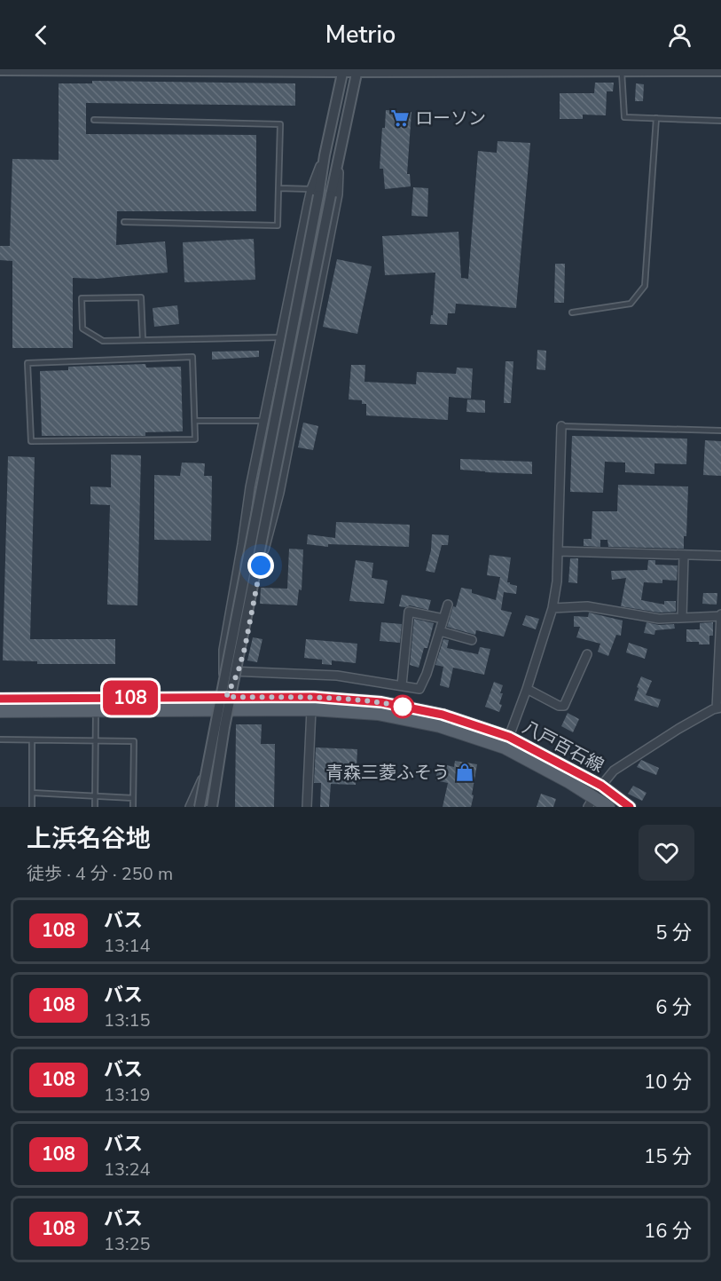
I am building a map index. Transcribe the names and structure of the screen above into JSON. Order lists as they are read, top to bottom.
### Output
{
  "streets": {
    "main road": ["八戸百石線"]
  },
  "places": {
    "supermarket": ["ローソン"],
    "shop": ["青森三菱ふそう"]
  },
  "lines": ["bus line 108"],
  "page": {
    "header": "Metrio",
    "on_map": "108",
    "heading": ["上浜名谷地", "徒歩 · 4 分 · 250 m"],
    "list": [
      {
        "mark": "108",
        "name": "バス",
        "note": "13:14",
        "value": "5 分"
      },
      {
        "mark": "108",
        "name": "バス",
        "note": "13:15",
        "value": "6 分"
      },
      {
        "mark": "108",
        "name": "バス",
        "note": "13:19",
        "value": "10 分"
      },
      {
        "mark": "108",
        "name": "バス",
        "note": "13:24",
        "value": "15 分"
      },
      {
        "mark": "108",
        "name": "バス",
        "note": "13:25",
        "value": "16 分"
      }
    ]
  }
}
